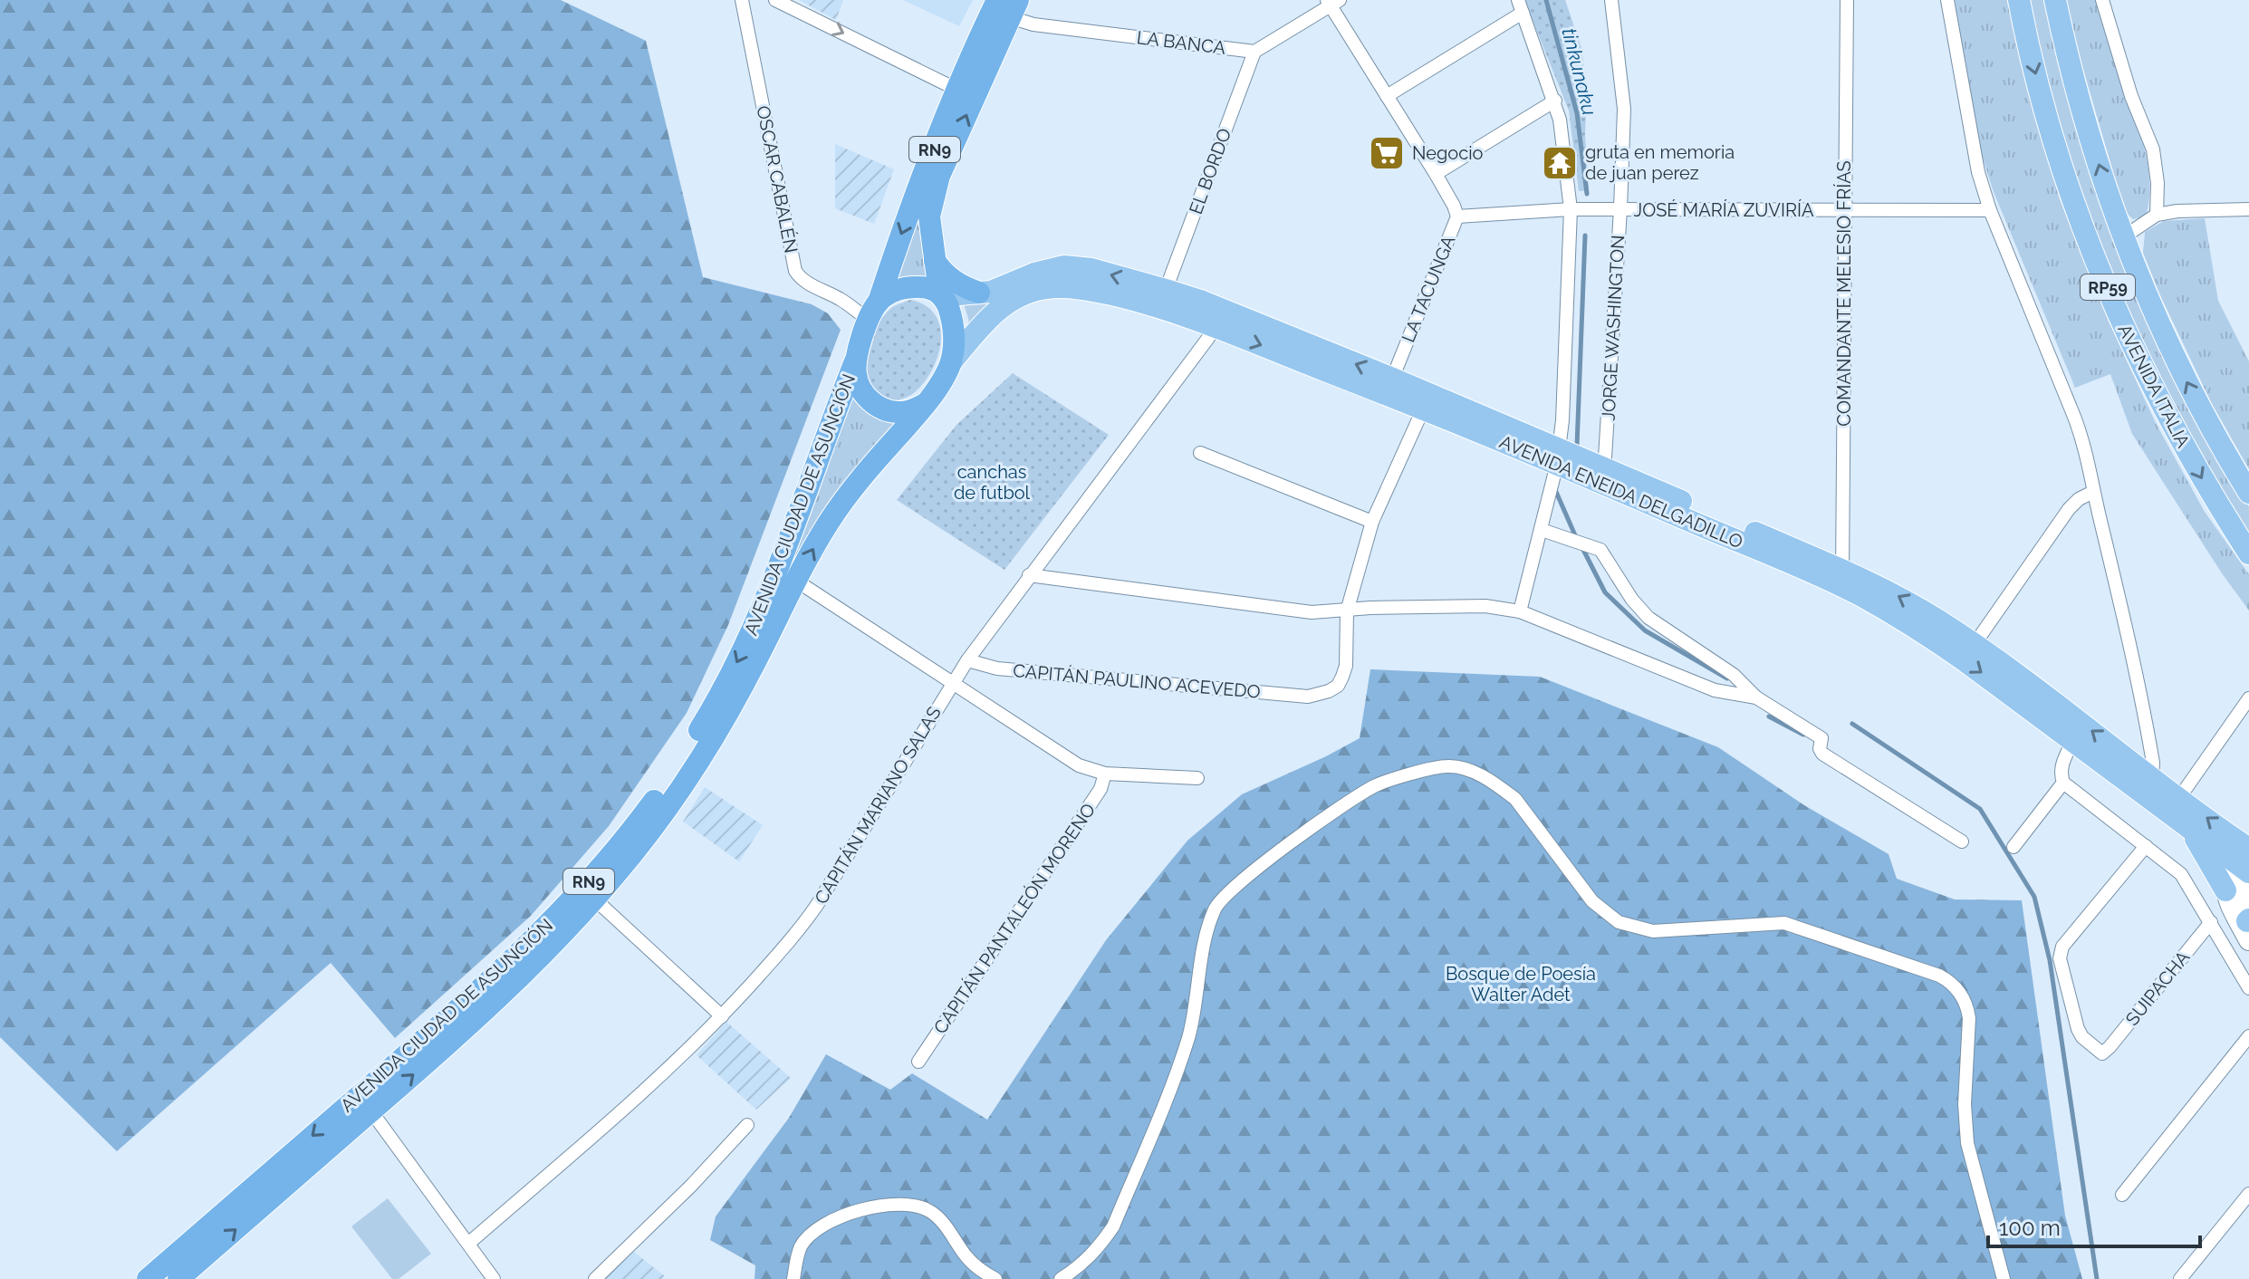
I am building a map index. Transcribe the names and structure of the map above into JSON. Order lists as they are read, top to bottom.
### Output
{
  "streets": {
    "highway": ["RN9", "AVENIDA CIUDAD DE ASUNCIÓN"],
    "main road": ["RP59", "AVENIDA ITALIA", "AVENIDA ENEIDA DELGADILLO"],
    "street": [
      "LA BANCA",
      "EL BORDO",
      "OSCAR CABALÉN",
      "JOSÉ MARÍA ZUVIRÍA",
      "LA TACUNGA",
      "COMANDANTE MELESIO FRÍAS",
      "JORGE WASHINGTON",
      "CAPITÁN PAULINO ACEVEDO",
      "CAPITÁN MARIANO SALAS",
      "CAPITÁN PANTALEÓN MORENO",
      "SUIPACHA"
    ]
  },
  "crossings": [
    ["LA BANCA", "RN9"],
    ["LA BANCA", "EL BORDO"],
    ["RN9", "OSCAR CABALÉN"],
    ["RN9", "AVENIDA ENEIDA DELGADILLO"],
    ["RN9", "AVENIDA CIUDAD DE ASUNCIÓN"],
    ["EL BORDO", "AVENIDA ENEIDA DELGADILLO"],
    ["OSCAR CABALÉN", "AVENIDA ENEIDA DELGADILLO"],
    ["OSCAR CABALÉN", "AVENIDA CIUDAD DE ASUNCIÓN"],
    ["JOSÉ MARÍA ZUVIRÍA", "LA TACUNGA"],
    ["JOSÉ MARÍA ZUVIRÍA", "COMANDANTE MELESIO FRÍAS"],
    ["JOSÉ MARÍA ZUVIRÍA", "JORGE WASHINGTON"],
    ["LA TACUNGA", "AVENIDA ENEIDA DELGADILLO"],
    ["COMANDANTE MELESIO FRÍAS", "AVENIDA ENEIDA DELGADILLO"],
    ["JORGE WASHINGTON", "AVENIDA ENEIDA DELGADILLO"],
    ["AVENIDA ENEIDA DELGADILLO", "AVENIDA CIUDAD DE ASUNCIÓN"],
    ["AVENIDA ENEIDA DELGADILLO", "CAPITÁN MARIANO SALAS"],
    ["CAPITÁN PAULINO ACEVEDO", "CAPITÁN MARIANO SALAS"]
  ],
  "water": ["tinkunaku"],
  "parks": ["canchas de futbol", "Bosque de Poesía Walter Adet"],
  "places": {
    "supermarket": ["Negocio"],
    "temple": ["gruta en memoria de juan perez"]
  },
  "scale_bar": "100 m"
}
